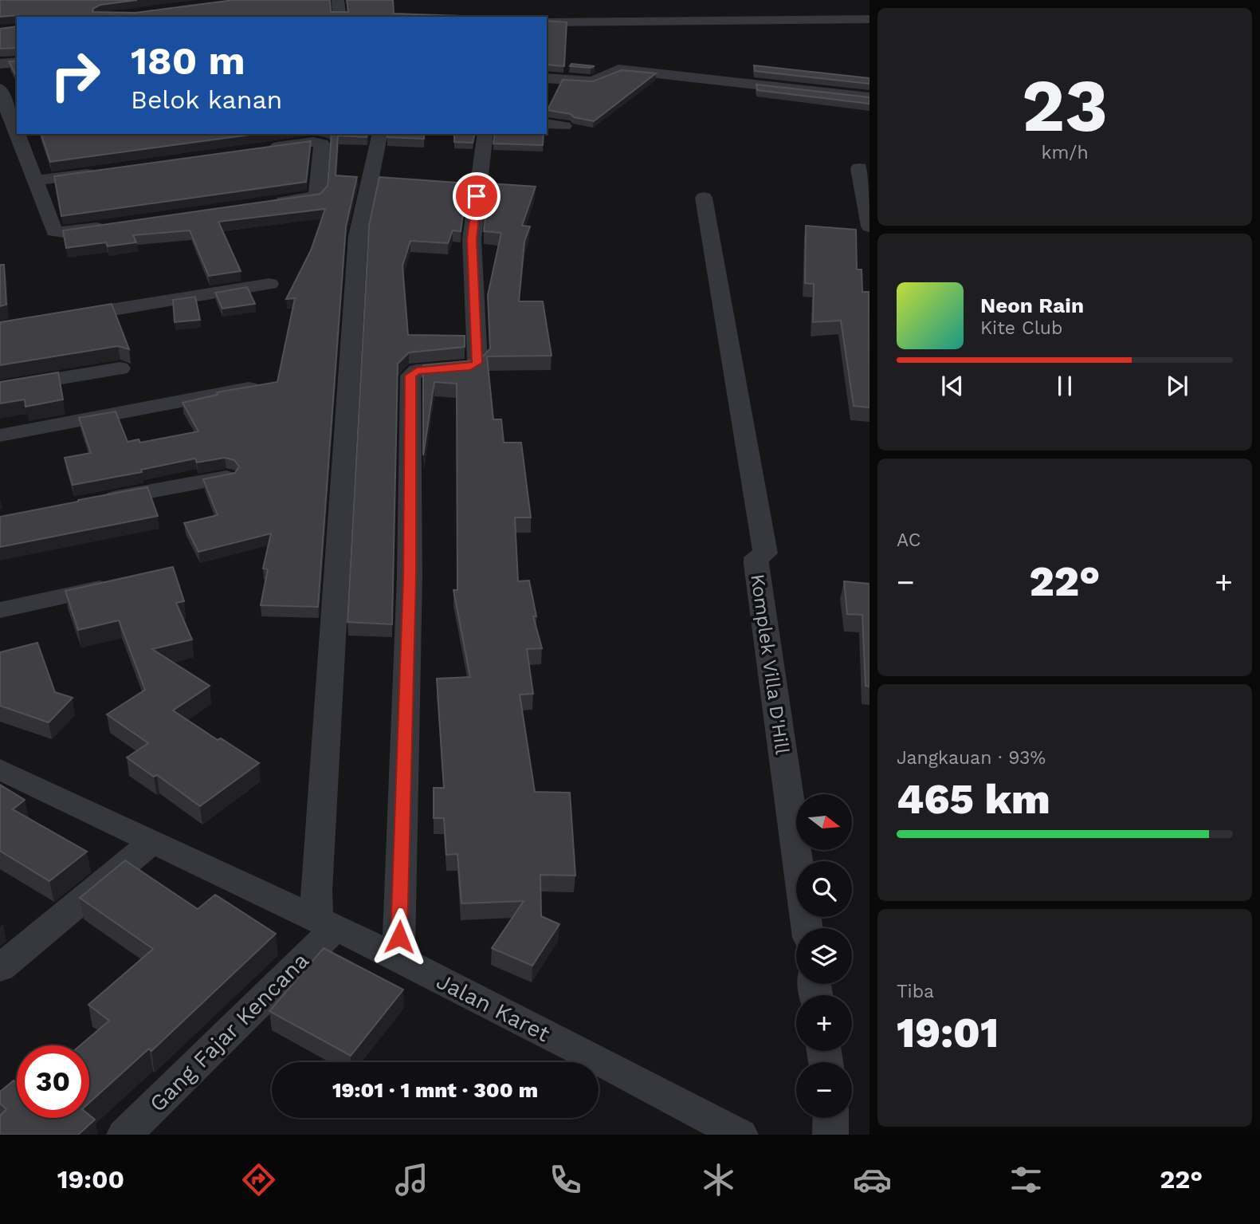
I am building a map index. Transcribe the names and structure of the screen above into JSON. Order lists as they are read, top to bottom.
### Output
{
  "streets": {
    "street": ["Komplek Villa D'Hill", "Jalan Karet", "Gang Fajar Kencana"]
  },
  "crossings": [
    ["Jalan Karet", "Gang Fajar Kencana"]
  ],
  "north": "right",
  "page": {
    "tile": [
      ["23", "km/h"],
      "AC",
      ["Jangkauan · 93%", "465 km"],
      ["Tiba", "19:01"]
    ],
    "turn": ["180 m", "Belok kanan"],
    "song": ["Neon Rain", "Kite Club"],
    "heat": ["−", "22°", "+"],
    "map_buttons": ["+", "−"],
    "limit": "30",
    "trip": "19:01 · 1 mnt · 300 m",
    "tabs": ["19:00", "22°"]
  }
}
